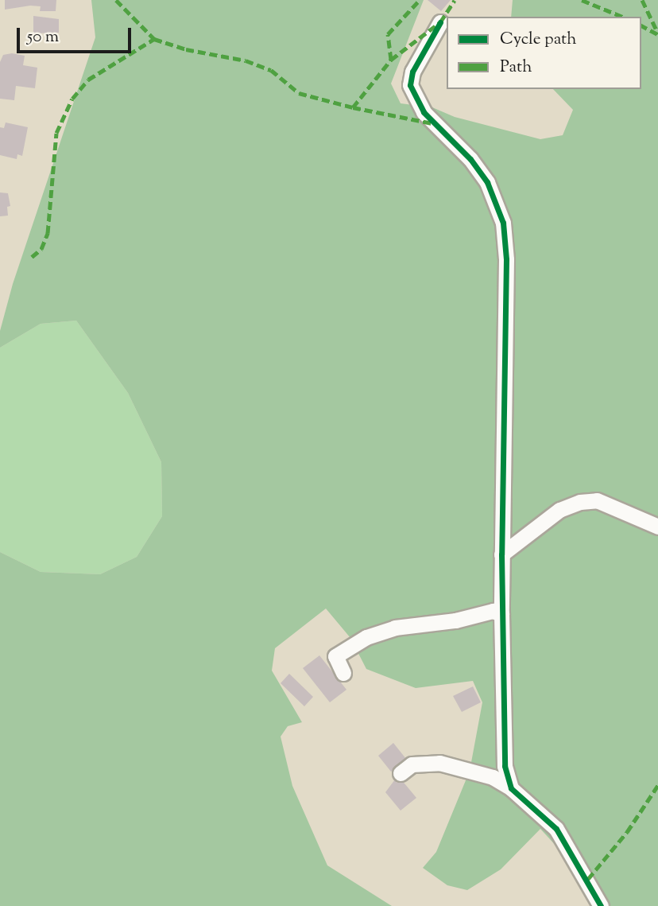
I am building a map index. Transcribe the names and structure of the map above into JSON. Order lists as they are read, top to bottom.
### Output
{
  "legend": ["Cycle path", "Path"],
  "scale_bar": "50 m"
}
